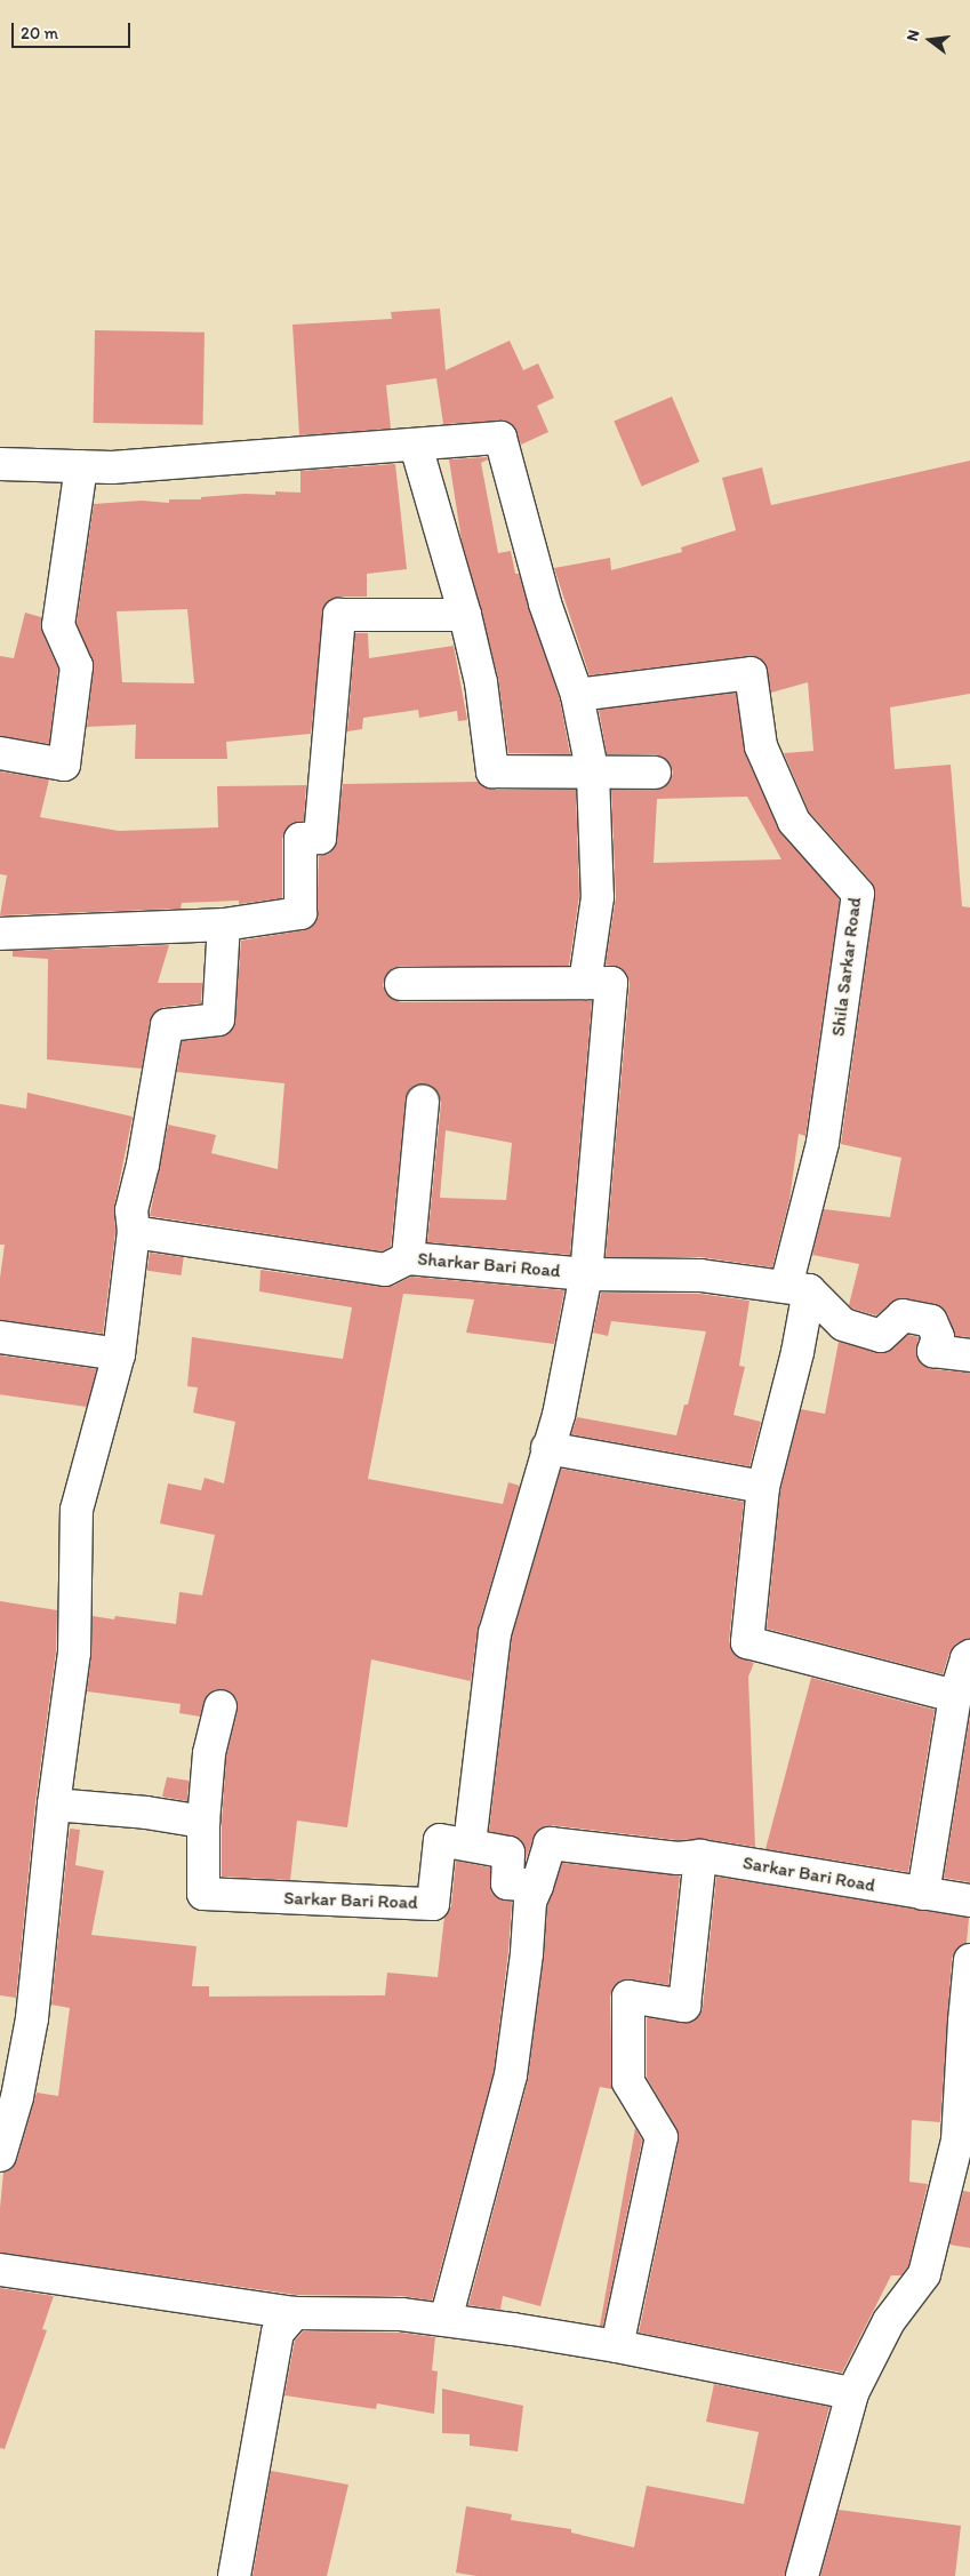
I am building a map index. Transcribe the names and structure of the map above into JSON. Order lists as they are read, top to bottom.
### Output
{
  "streets": {
    "street": ["Shila Sarkar Road", "Sharkar Bari Road", "Sarkar Bari Road"]
  },
  "crossings": [
    ["Shila Sarkar Road", "Sharkar Bari Road"]
  ],
  "scale_bar": "20 m",
  "north": "left"
}
